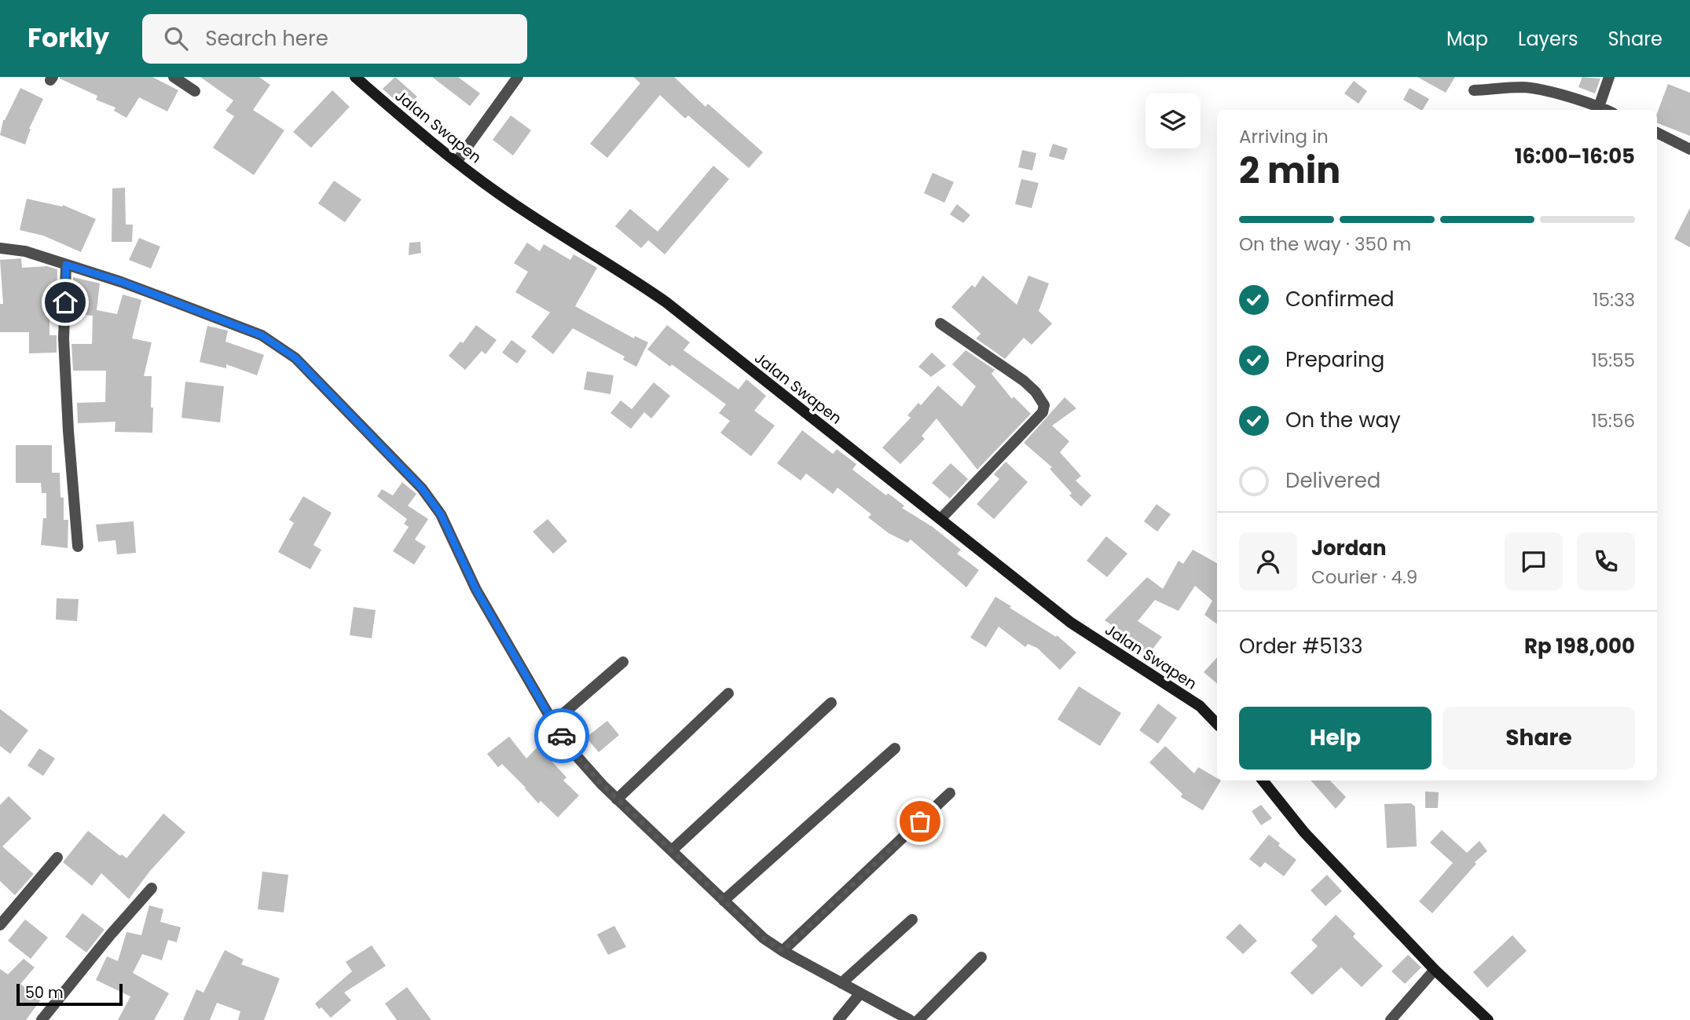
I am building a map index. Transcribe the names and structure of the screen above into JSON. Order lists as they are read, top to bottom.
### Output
{
  "streets": {
    "main road": ["Jalan Swapen"]
  },
  "scale_bar": "50 m",
  "page": {
    "header": "Forkly",
    "search": "Search here",
    "nav": ["Map", "Layers", "Share"],
    "heading": ["2 min", "Arriving in", "16:00–16:05"],
    "panel": [
      "Jordan",
      "Courier · 4.9",
      "Order #5133",
      "Rp 198,000"
    ],
    "bar": "On the way · 350 m",
    "list": [
      ["Confirmed", "15:33"],
      ["Preparing", "15:55"],
      ["On the way", "15:56"],
      "Delivered"
    ],
    "buttons": ["Help", "Share"],
    "scale": "50 m"
  }
}
